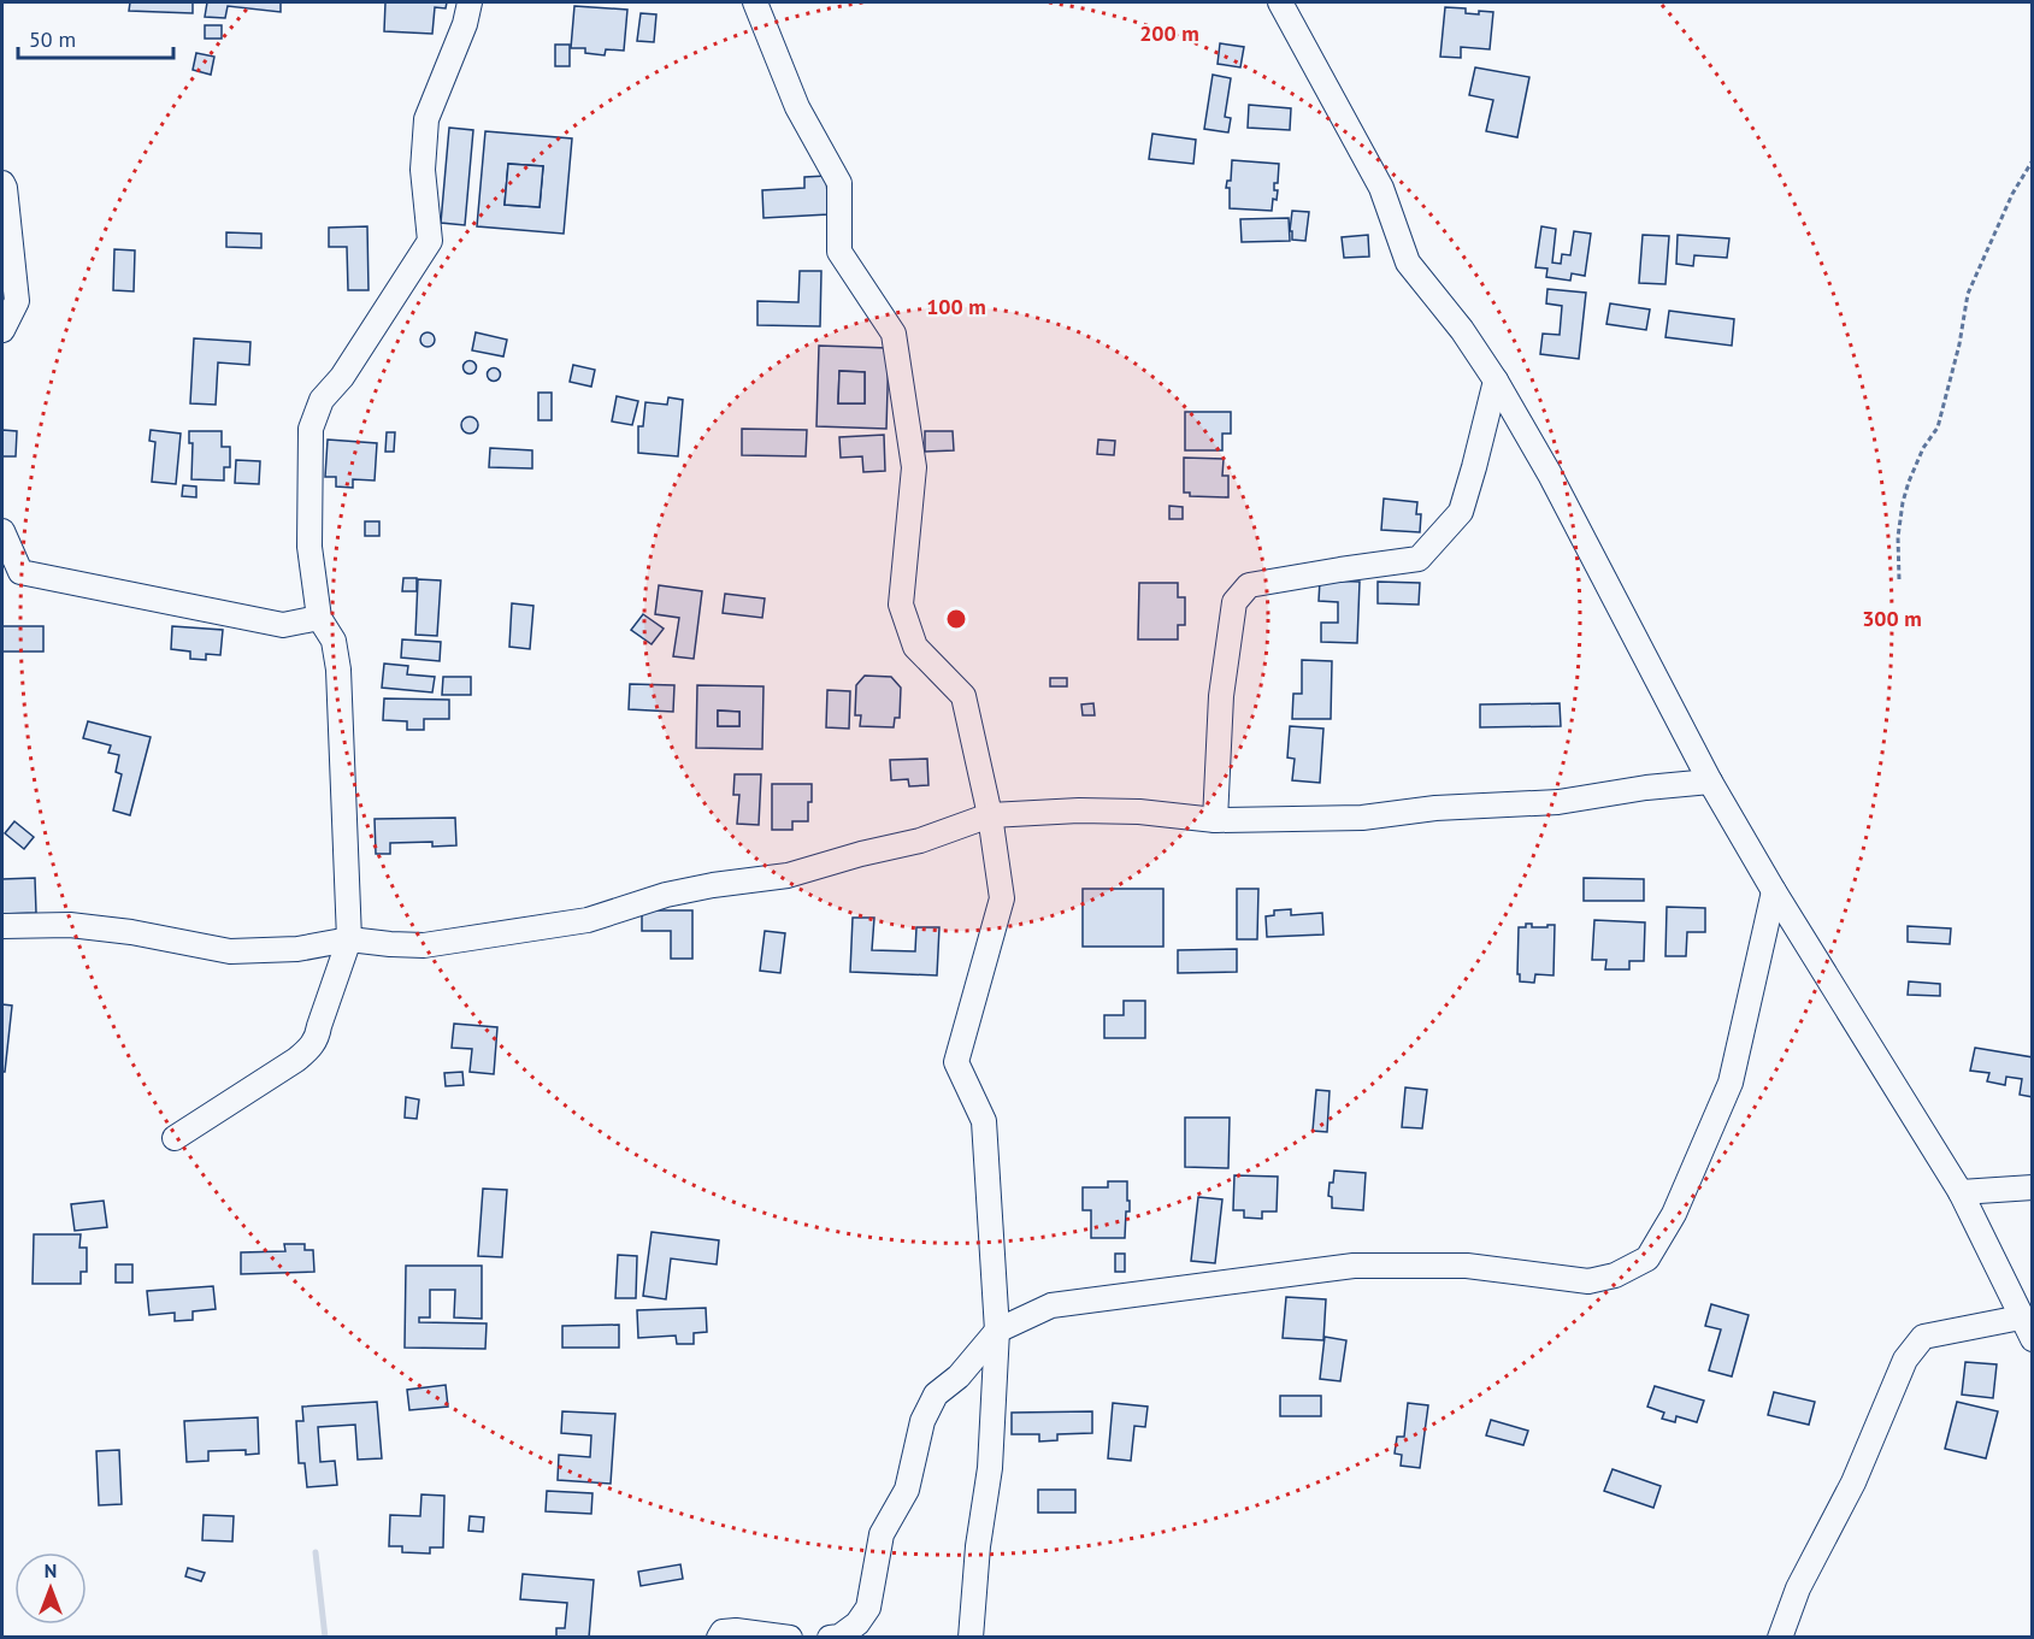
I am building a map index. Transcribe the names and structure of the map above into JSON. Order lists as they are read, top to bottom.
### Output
{
  "scale_bar": "50 m",
  "north": "top",
  "rings": ["200 m", "100 m", "300 m"]
}
